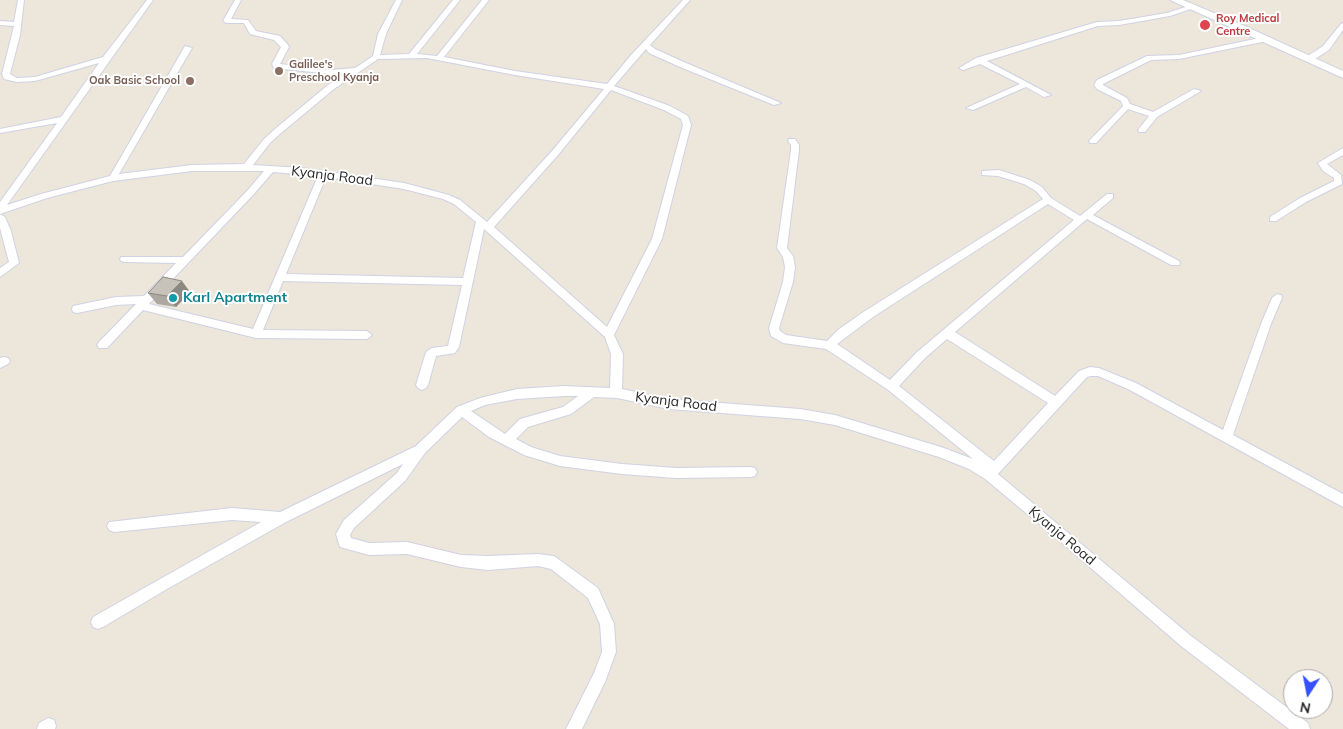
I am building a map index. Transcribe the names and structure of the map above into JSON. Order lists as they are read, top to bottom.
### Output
{
  "streets": {
    "street": ["Kyanja Road"]
  },
  "places": [
    "Roy Medical Centre",
    "Galilee's Preschool Kyanja",
    "Oak Basic School",
    "Karl Apartment"
  ],
  "north": "bottom"
}
